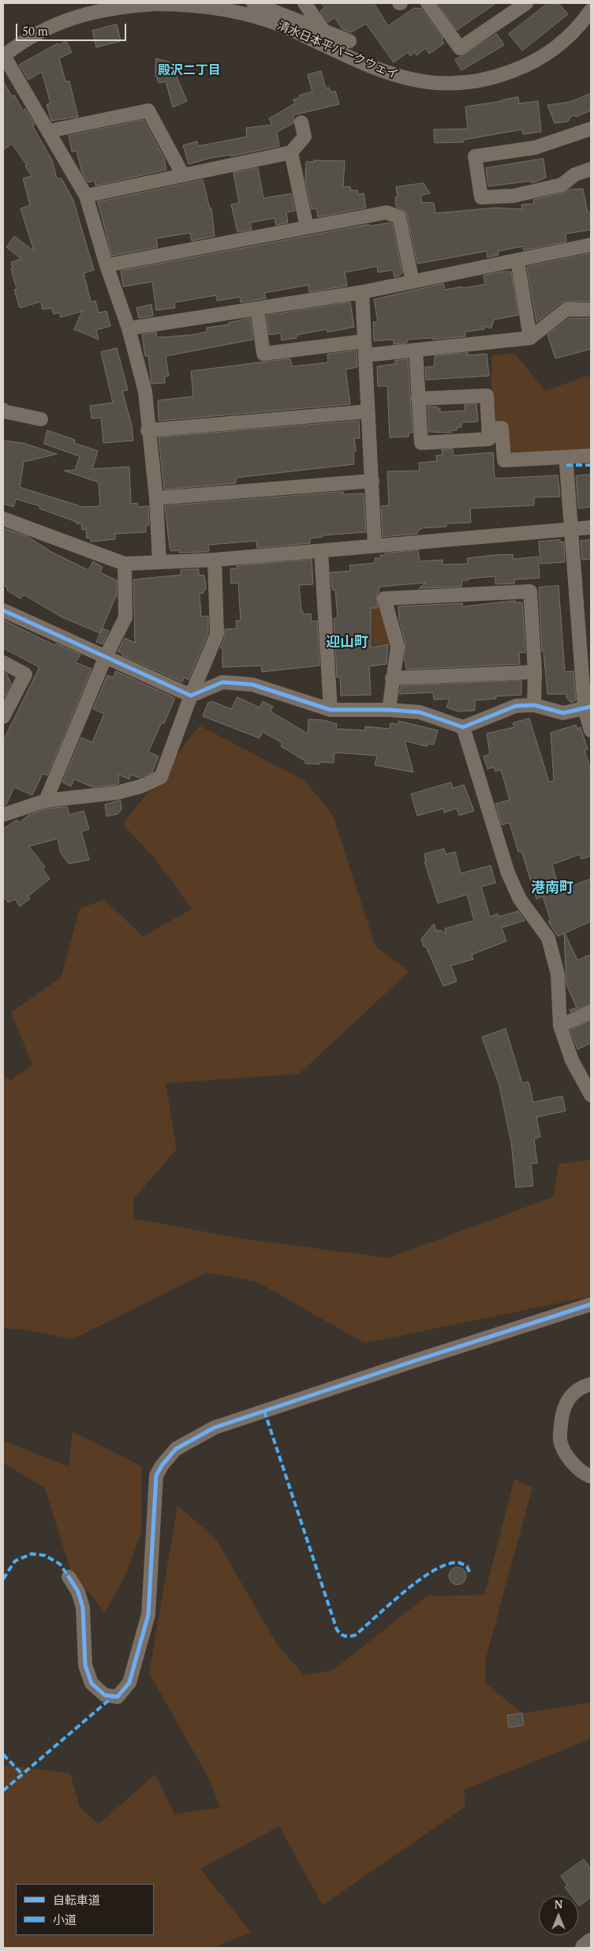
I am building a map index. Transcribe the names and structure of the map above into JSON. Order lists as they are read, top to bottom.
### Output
{
  "streets": {
    "street": ["清水日本平パークウェイ"]
  },
  "districts": ["殿沢二丁目", "迎山町", "港南町"],
  "legend": ["自転車道", "小道"],
  "scale_bar": "50 m",
  "north": "top"
}
